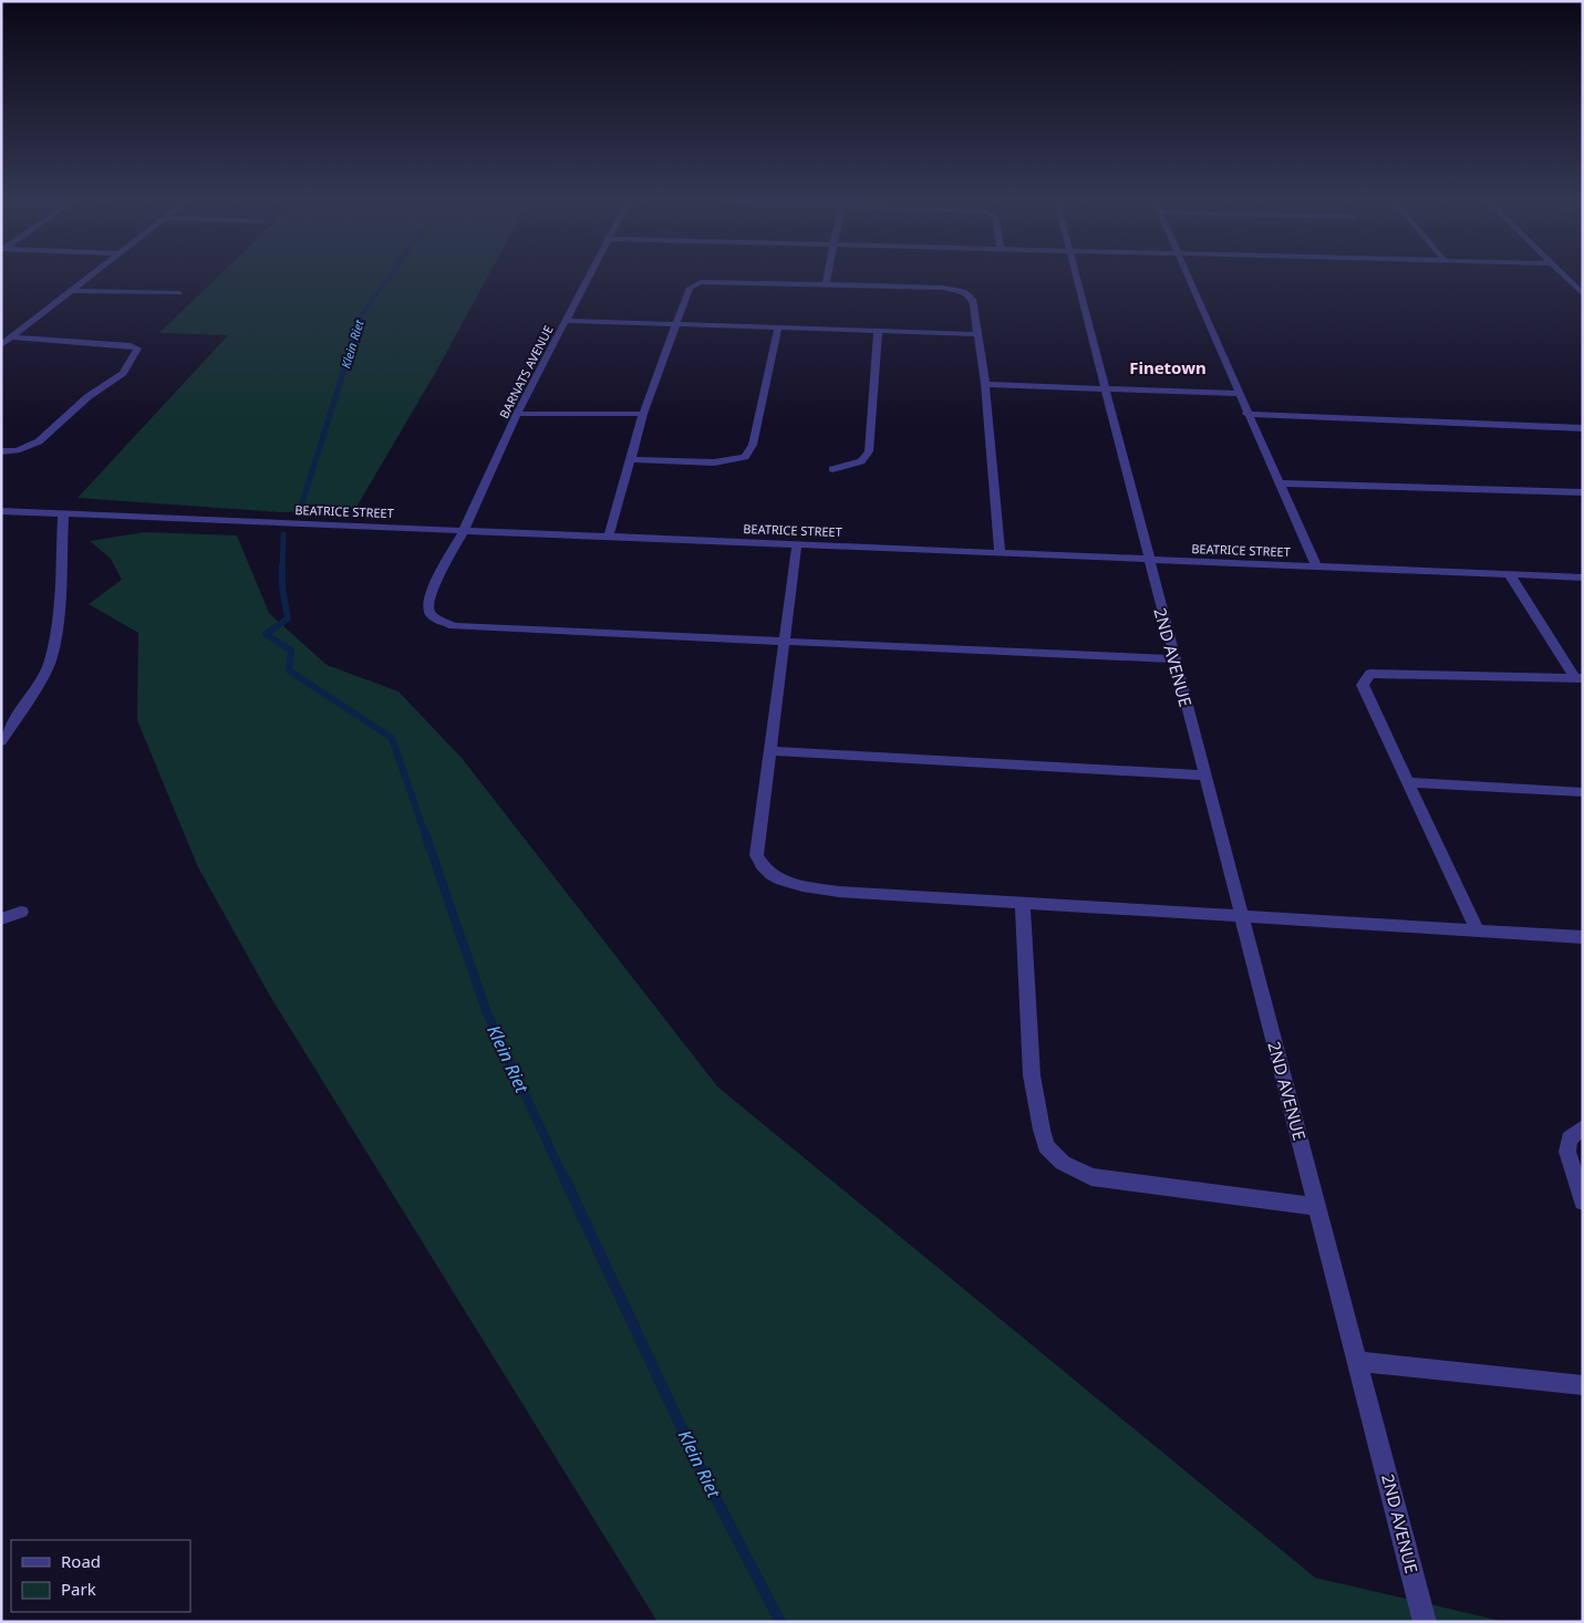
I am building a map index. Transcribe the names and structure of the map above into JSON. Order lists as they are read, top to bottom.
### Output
{
  "streets": {
    "street": ["BARNATS AVENUE", "BEATRICE STREET", "2ND AVENUE"]
  },
  "crossings": [
    ["BARNATS AVENUE", "BEATRICE STREET"],
    ["BEATRICE STREET", "2ND AVENUE"]
  ],
  "districts": ["Finetown"],
  "water": ["Klein Riet"],
  "legend": ["Road", "Park"]
}
